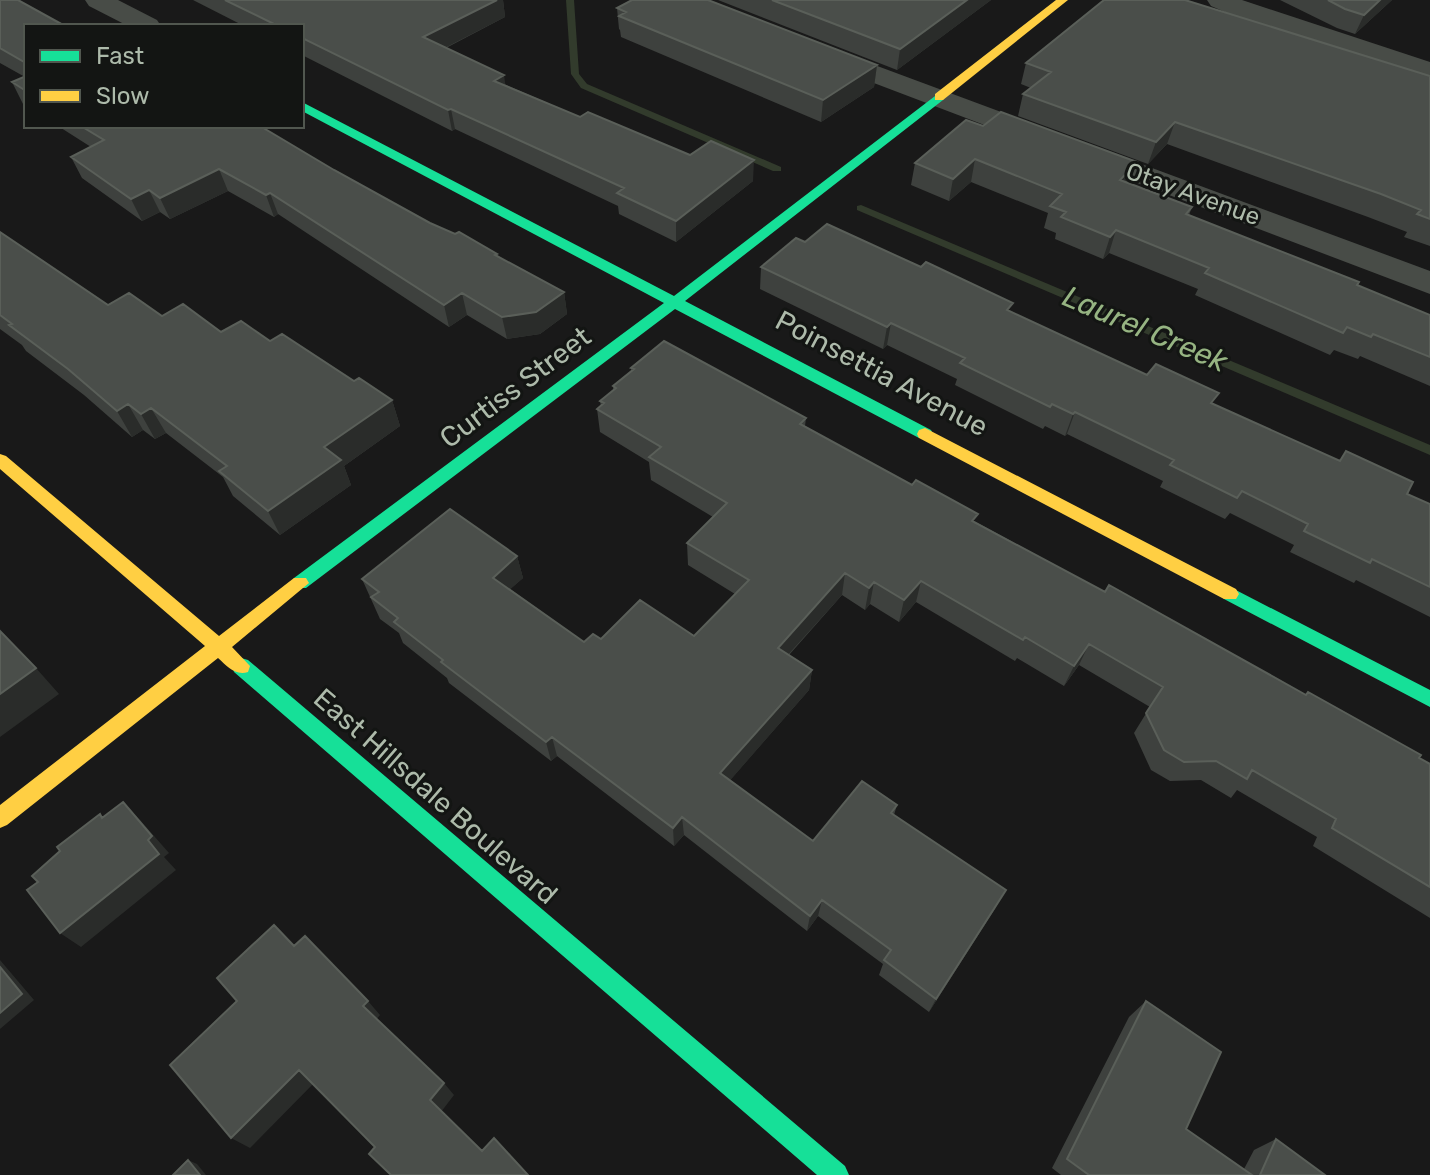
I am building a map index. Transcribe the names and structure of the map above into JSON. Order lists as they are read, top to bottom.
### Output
{
  "streets": {
    "street": [
      "Otay Avenue",
      "Poinsettia Avenue",
      "Curtiss Street",
      "East Hillsdale Boulevard"
    ]
  },
  "crossings": [
    ["Otay Avenue", "Curtiss Street"],
    ["Poinsettia Avenue", "Curtiss Street"],
    ["Curtiss Street", "East Hillsdale Boulevard"]
  ],
  "water": ["Laurel Creek"],
  "legend": ["Fast", "Slow"]
}
